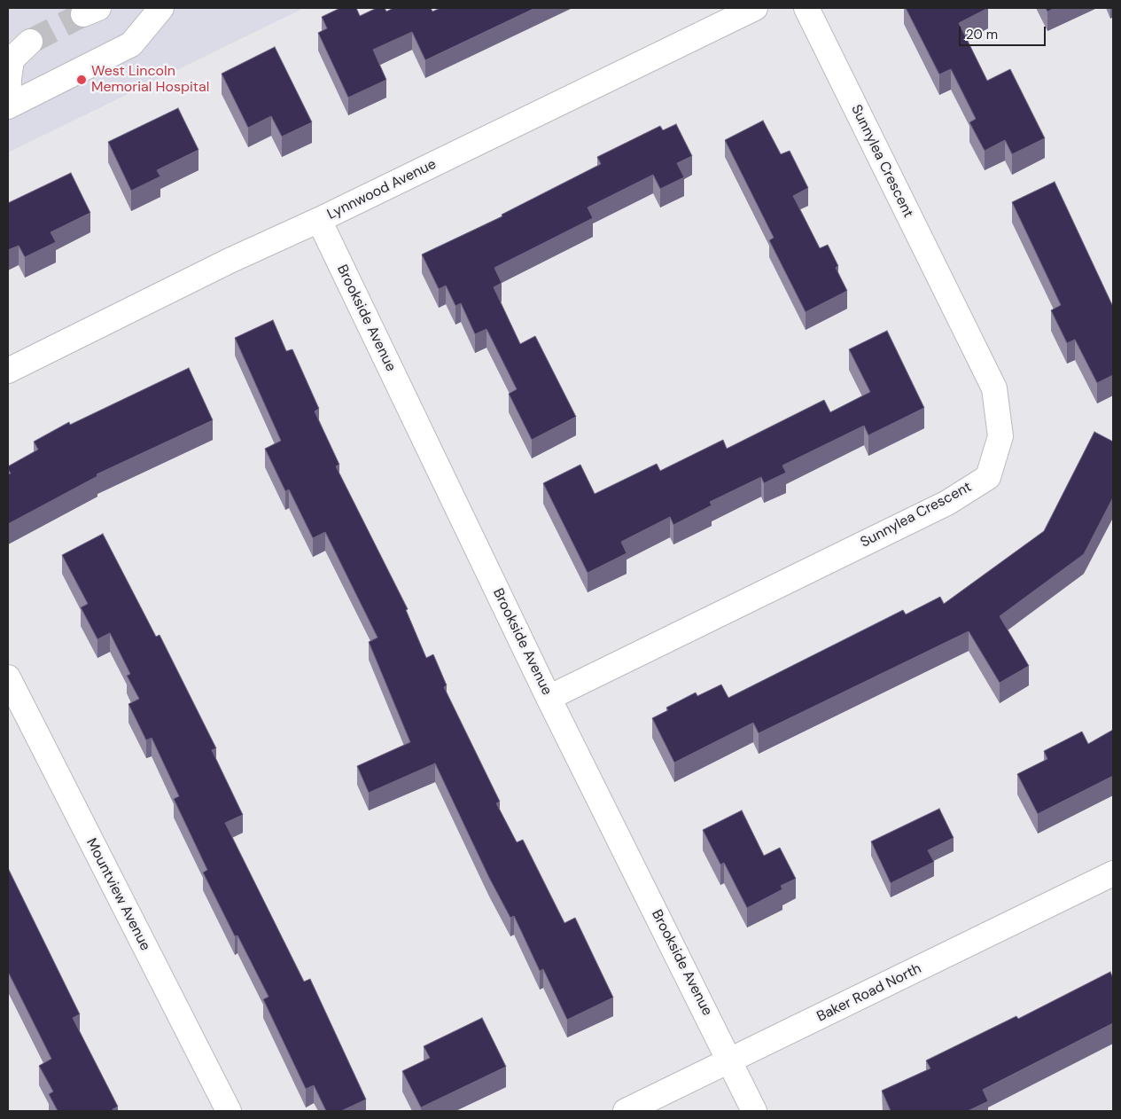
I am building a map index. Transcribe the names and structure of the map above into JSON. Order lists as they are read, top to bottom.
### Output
{
  "streets": {
    "street": [
      "Sunnylea Crescent",
      "Lynnwood Avenue",
      "Brookside Avenue",
      "Mountview Avenue",
      "Baker Road North"
    ]
  },
  "crossings": [
    ["Sunnylea Crescent", "Brookside Avenue"],
    ["Lynnwood Avenue", "Brookside Avenue"],
    ["Brookside Avenue", "Baker Road North"]
  ],
  "places": ["West Lincoln Memorial Hospital"],
  "scale_bar": "20 m"
}
